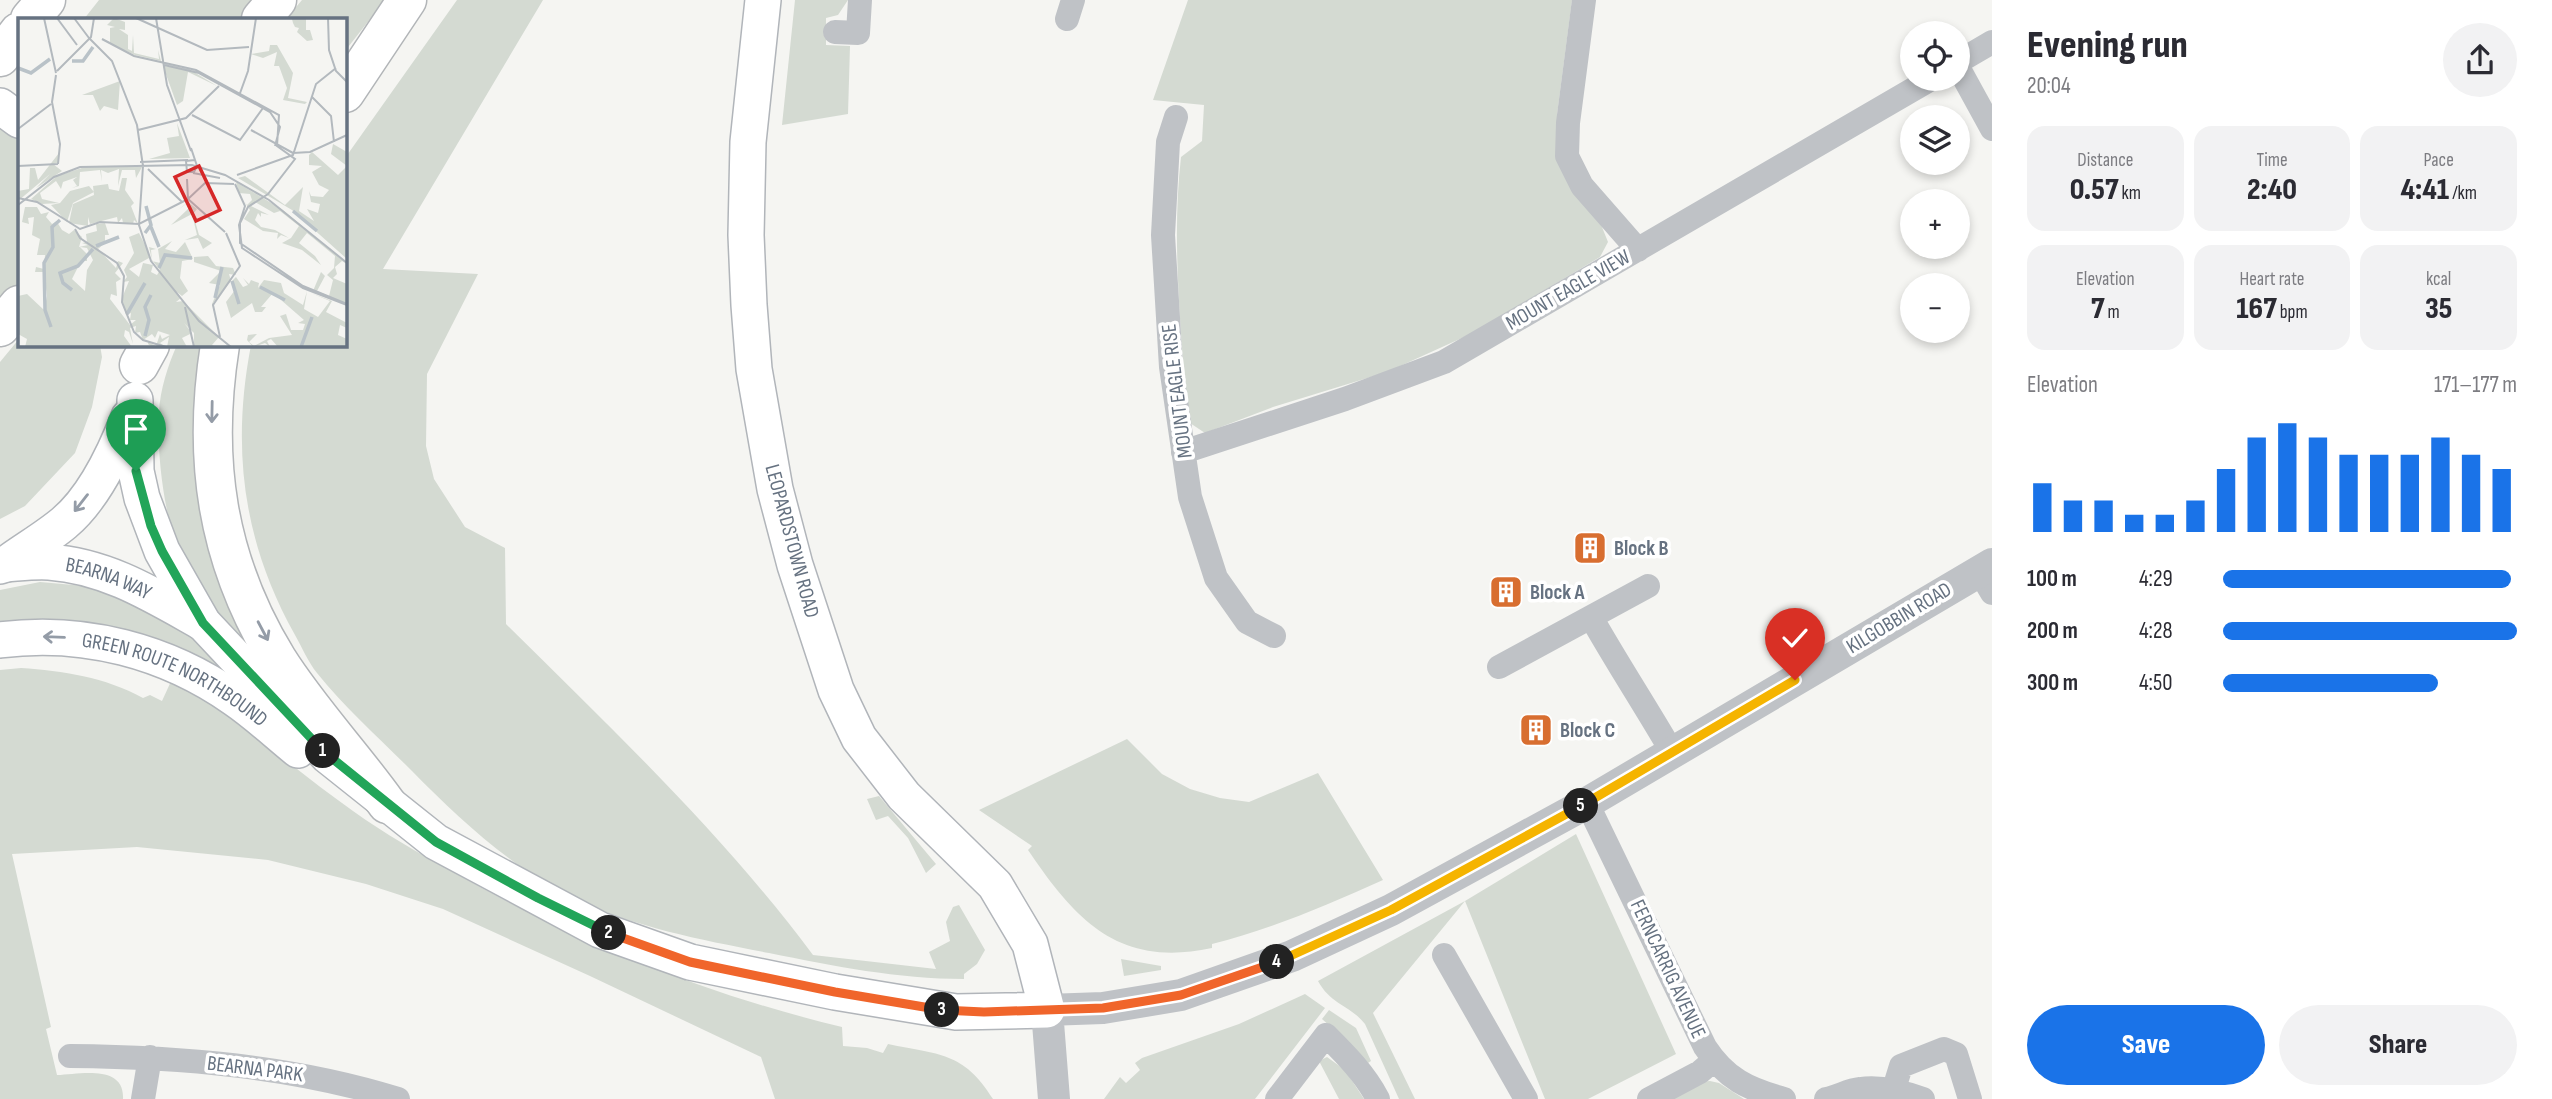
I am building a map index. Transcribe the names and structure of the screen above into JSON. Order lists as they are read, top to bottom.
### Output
{
  "streets": {
    "main road": ["LEOPARDSTOWN ROAD", "BEARNA WAY", "GREEN ROUTE NORTHBOUND"],
    "street": [
      "MOUNT EAGLE VIEW",
      "MOUNT EAGLE RISE",
      "KILGOBBIN ROAD",
      "FERNCARRIG AVENUE",
      "BEARNA PARK"
    ]
  },
  "crossings": [
    ["MOUNT EAGLE VIEW", "MOUNT EAGLE RISE"],
    ["LEOPARDSTOWN ROAD", "BEARNA WAY"],
    ["LEOPARDSTOWN ROAD", "KILGOBBIN ROAD"],
    ["BEARNA WAY", "KILGOBBIN ROAD"],
    ["BEARNA WAY", "GREEN ROUTE NORTHBOUND"],
    ["KILGOBBIN ROAD", "FERNCARRIG AVENUE"]
  ],
  "one_way": ["GREEN ROUTE NORTHBOUND"],
  "places": {
    "building": ["Block B", "Block A", "Block C"]
  },
  "page": {
    "heading": ["Evening run", "20:04"],
    "map_buttons": ["+", "−"],
    "stats": [
      ["Distance", "0.57 km"],
      ["Time", "2:40"],
      ["Pace", "4:41 /km"],
      ["Elevation", "7 m"],
      ["Heart rate", "167 bpm"],
      ["kcal", "35"]
    ],
    "chart": ["Elevation", "171–177 m"],
    "list": [
      {
        "name": "100 m",
        "note": "4:29"
      },
      {
        "name": "200 m",
        "note": "4:28"
      },
      {
        "name": "300 m",
        "note": "4:50"
      }
    ],
    "pins": [
      "1",
      "5",
      "2",
      "4",
      "3"
    ],
    "buttons": ["Save", "Share"]
  }
}
